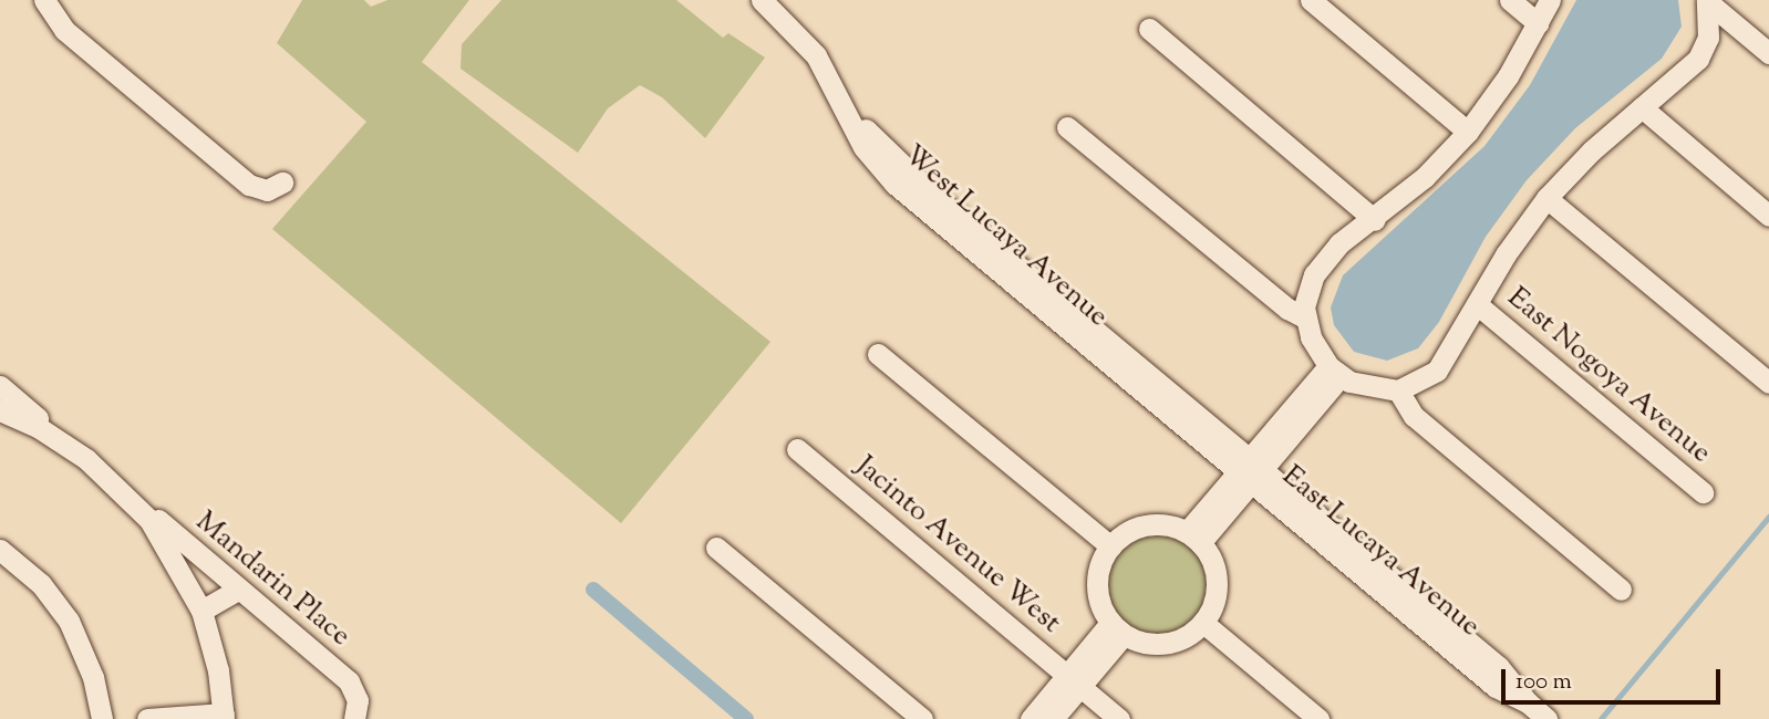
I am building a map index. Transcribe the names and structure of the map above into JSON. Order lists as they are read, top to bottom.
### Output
{
  "streets": {
    "street": [
      "West Lucaya Avenue",
      "East Nogoya Avenue",
      "Jacinto Avenue West",
      "East Lucaya Avenue",
      "Mandarin Place"
    ]
  },
  "crossings": [
    ["West Lucaya Avenue", "East Lucaya Avenue"]
  ],
  "scale_bar": "100 m"
}
